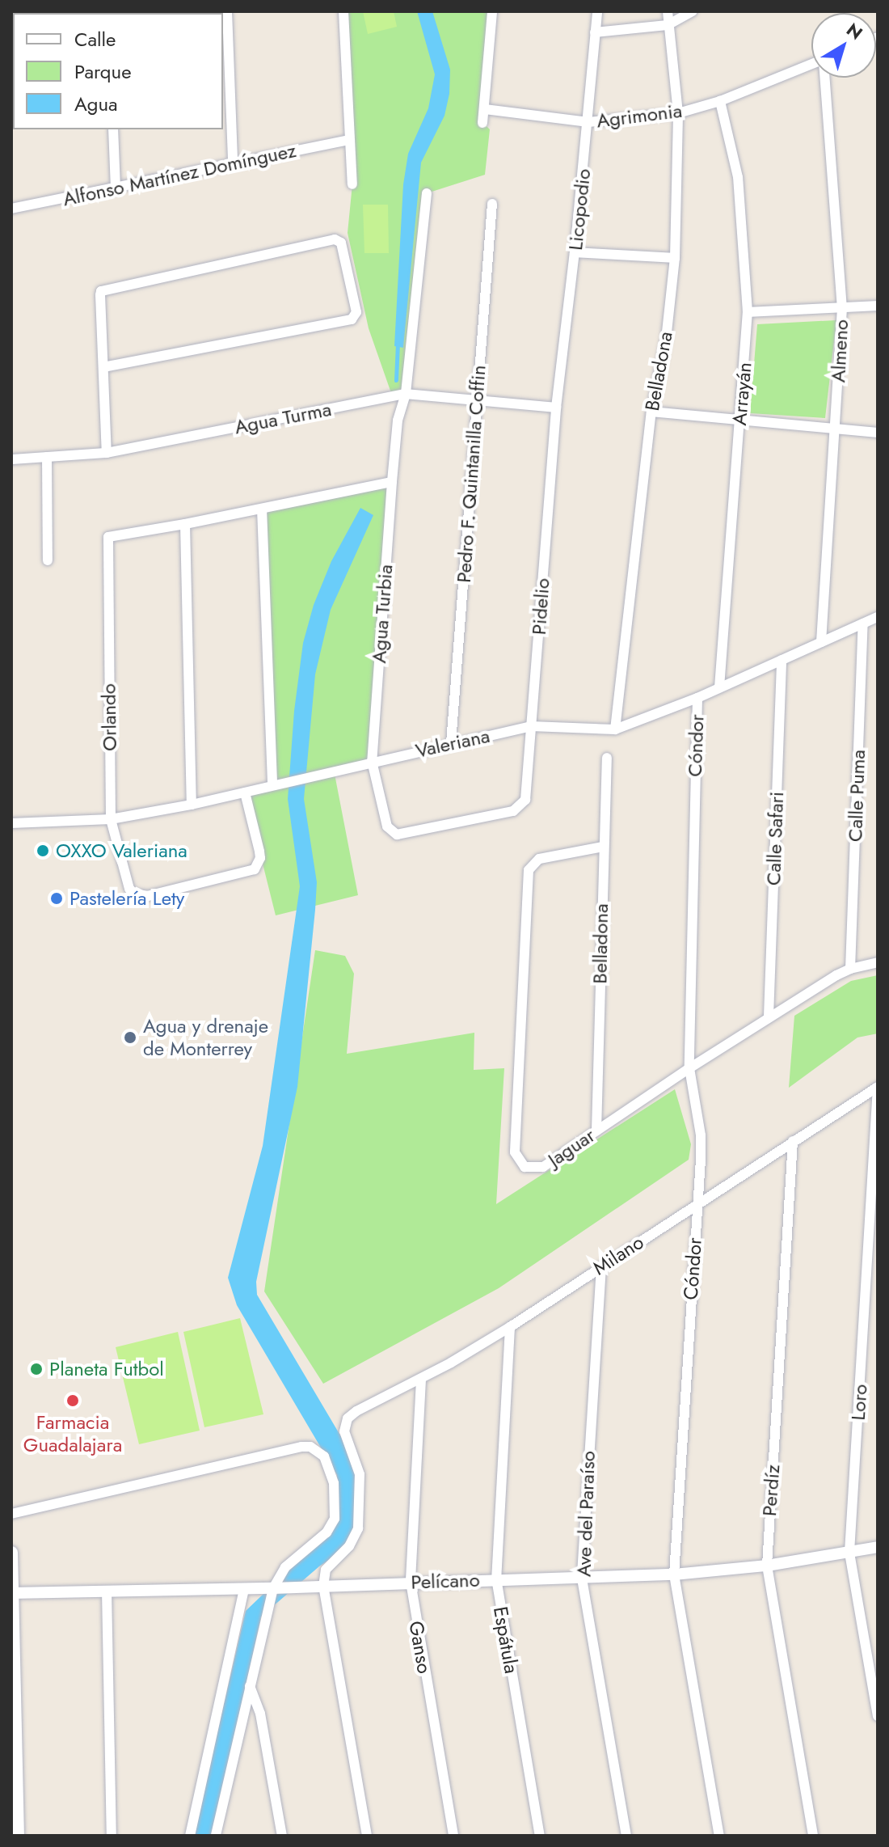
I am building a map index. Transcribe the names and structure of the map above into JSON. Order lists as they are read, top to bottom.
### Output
{
  "streets": {
    "street": [
      "Agrimonia",
      "Alfonso Martínez Domínguez",
      "Licopodio",
      "Almeno",
      "Belladona",
      "Arrayán",
      "Agua Turma",
      "Pedro F. Quintanilla Coffin",
      "Pidelio",
      "Agua Turbia",
      "Orlando",
      "Valeriana",
      "Cóndor",
      "Calle Puma",
      "Calle Safari",
      "Jaguar",
      "Milano",
      "Loro",
      "Perdíz",
      "Ave del Paraíso",
      "Pelícano",
      "Espátula",
      "Ganso"
    ]
  },
  "crossings": [
    ["Agrimonia", "Licopodio"],
    ["Agrimonia", "Belladona"],
    ["Agrimonia", "Arrayán"],
    ["Licopodio", "Agua Turma"],
    ["Licopodio", "Pidelio"],
    ["Almeno", "Valeriana"],
    ["Belladona", "Valeriana"],
    ["Belladona", "Jaguar"],
    ["Arrayán", "Valeriana"],
    ["Agua Turma", "Pedro F. Quintanilla Coffin"],
    ["Agua Turma", "Pidelio"],
    ["Agua Turma", "Agua Turbia"],
    ["Pedro F. Quintanilla Coffin", "Valeriana"],
    ["Pidelio", "Agua Turbia"],
    ["Pidelio", "Valeriana"],
    ["Agua Turbia", "Valeriana"],
    ["Orlando", "Valeriana"],
    ["Valeriana", "Cóndor"],
    ["Valeriana", "Calle Puma"],
    ["Valeriana", "Calle Safari"],
    ["Cóndor", "Jaguar"],
    ["Cóndor", "Milano"],
    ["Cóndor", "Pelícano"],
    ["Calle Puma", "Jaguar"],
    ["Calle Safari", "Jaguar"],
    ["Milano", "Loro"],
    ["Milano", "Perdíz"],
    ["Milano", "Ave del Paraíso"],
    ["Milano", "Pelícano"],
    ["Milano", "Espátula"],
    ["Milano", "Ganso"],
    ["Loro", "Pelícano"],
    ["Perdíz", "Pelícano"],
    ["Ave del Paraíso", "Pelícano"],
    ["Pelícano", "Espátula"],
    ["Pelícano", "Ganso"]
  ],
  "places": [
    "OXXO Valeriana",
    "Pastelería Lety",
    "Agua y drenaje de Monterrey",
    "Planeta Futbol",
    "Farmacia Guadalajara"
  ],
  "legend": ["Calle", "Parque", "Agua"],
  "north": "top right"
}
